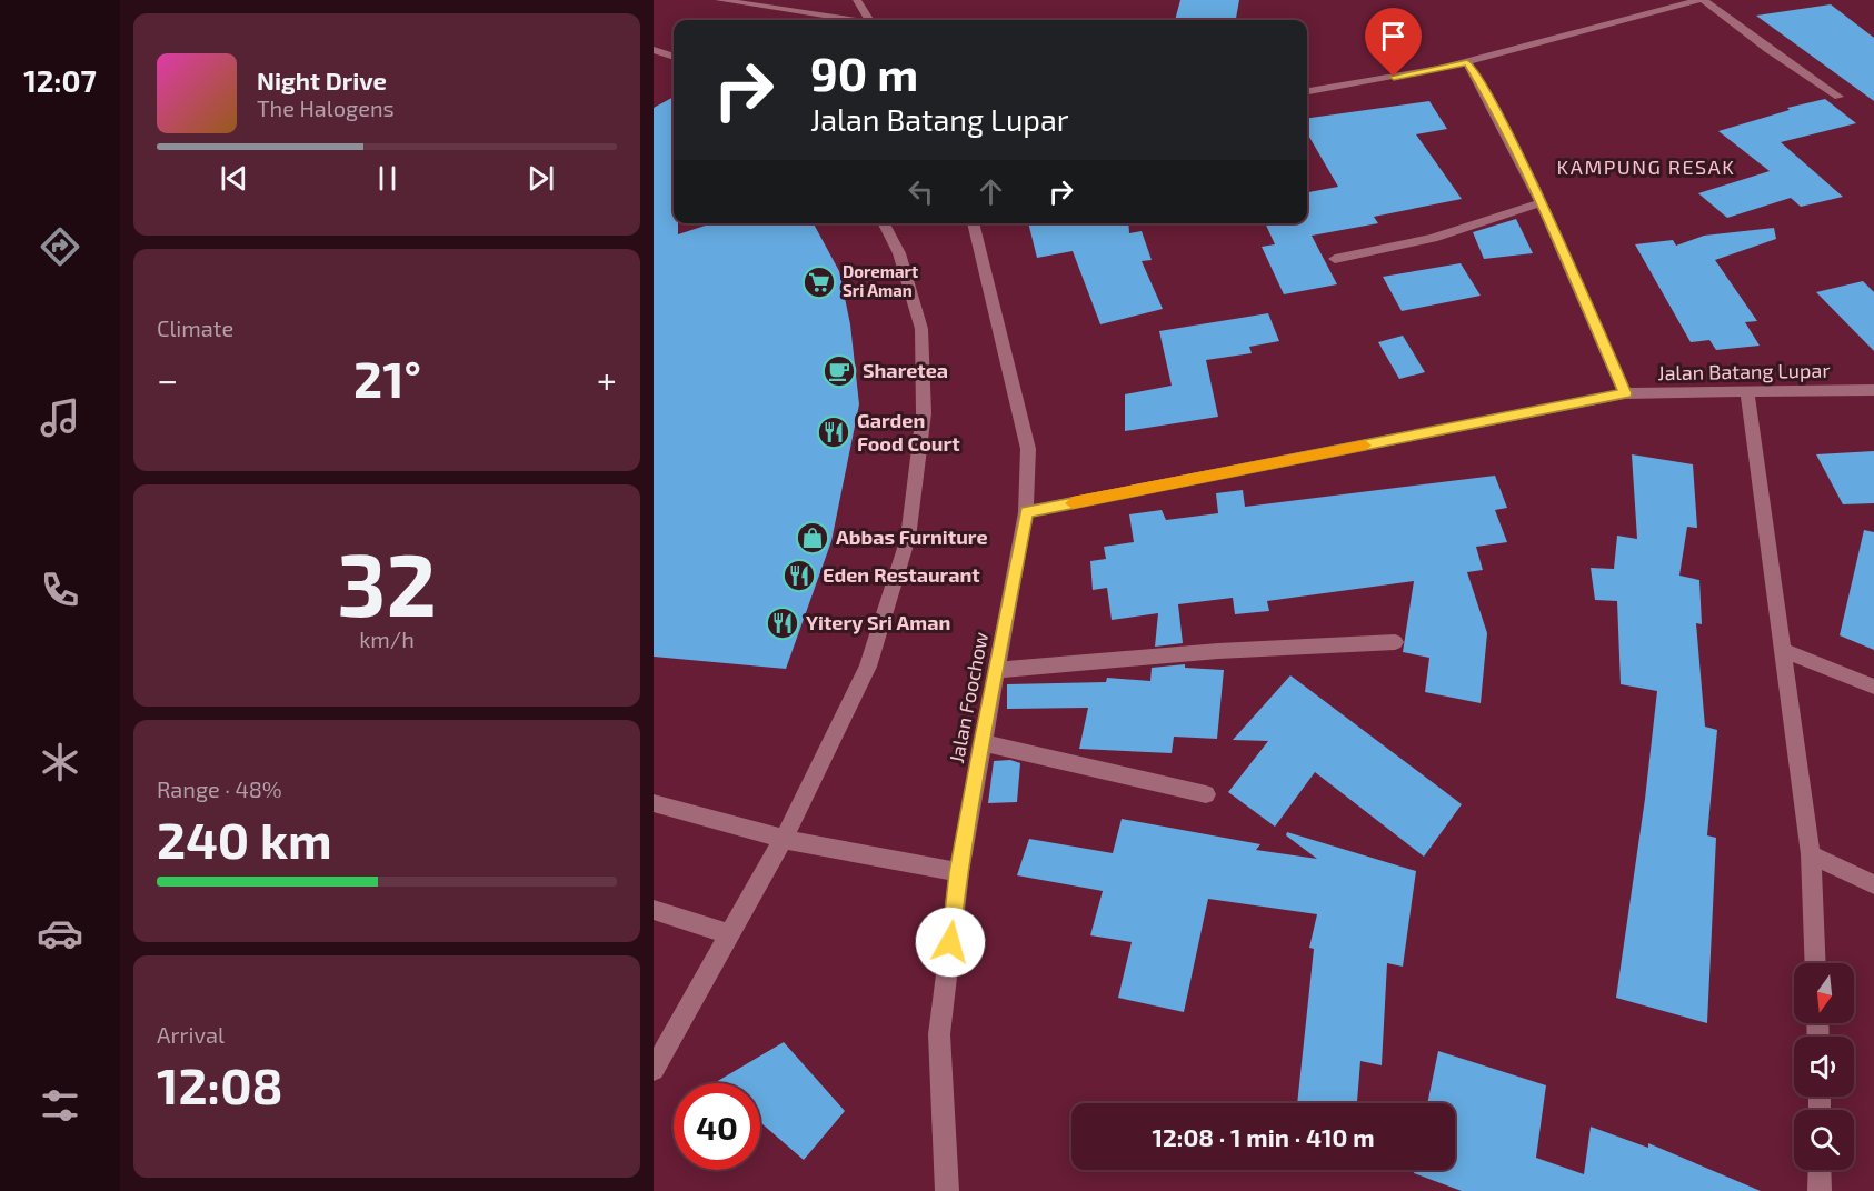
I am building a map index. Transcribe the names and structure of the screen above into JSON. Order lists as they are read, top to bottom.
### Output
{
  "streets": {
    "street": ["Jalan Batang Lupar", "Jalan Foochow"]
  },
  "crossings": [
    ["Jalan Batang Lupar", "Jalan Foochow"]
  ],
  "districts": ["KAMPUNG RESAK"],
  "places": {
    "supermarket": ["Doremart Sri Aman"],
    "cafe": ["Sharetea"],
    "restaurant": ["Garden Food Court", "Eden Restaurant", "Yitery Sri Aman"],
    "shop": ["Abbas Furniture"]
  },
  "north": "bottom",
  "page": {
    "tabs": "12:07",
    "turn": ["90 m", "Jalan Batang Lupar"],
    "song": ["Night Drive", "The Halogens"],
    "tile": [
      "Climate",
      ["32", "km/h"],
      ["Range · 48%", "240 km"],
      ["Arrival", "12:08"]
    ],
    "heat": ["−", "21°", "+"],
    "limit": "40",
    "trip": "12:08 · 1 min · 410 m"
  }
}
